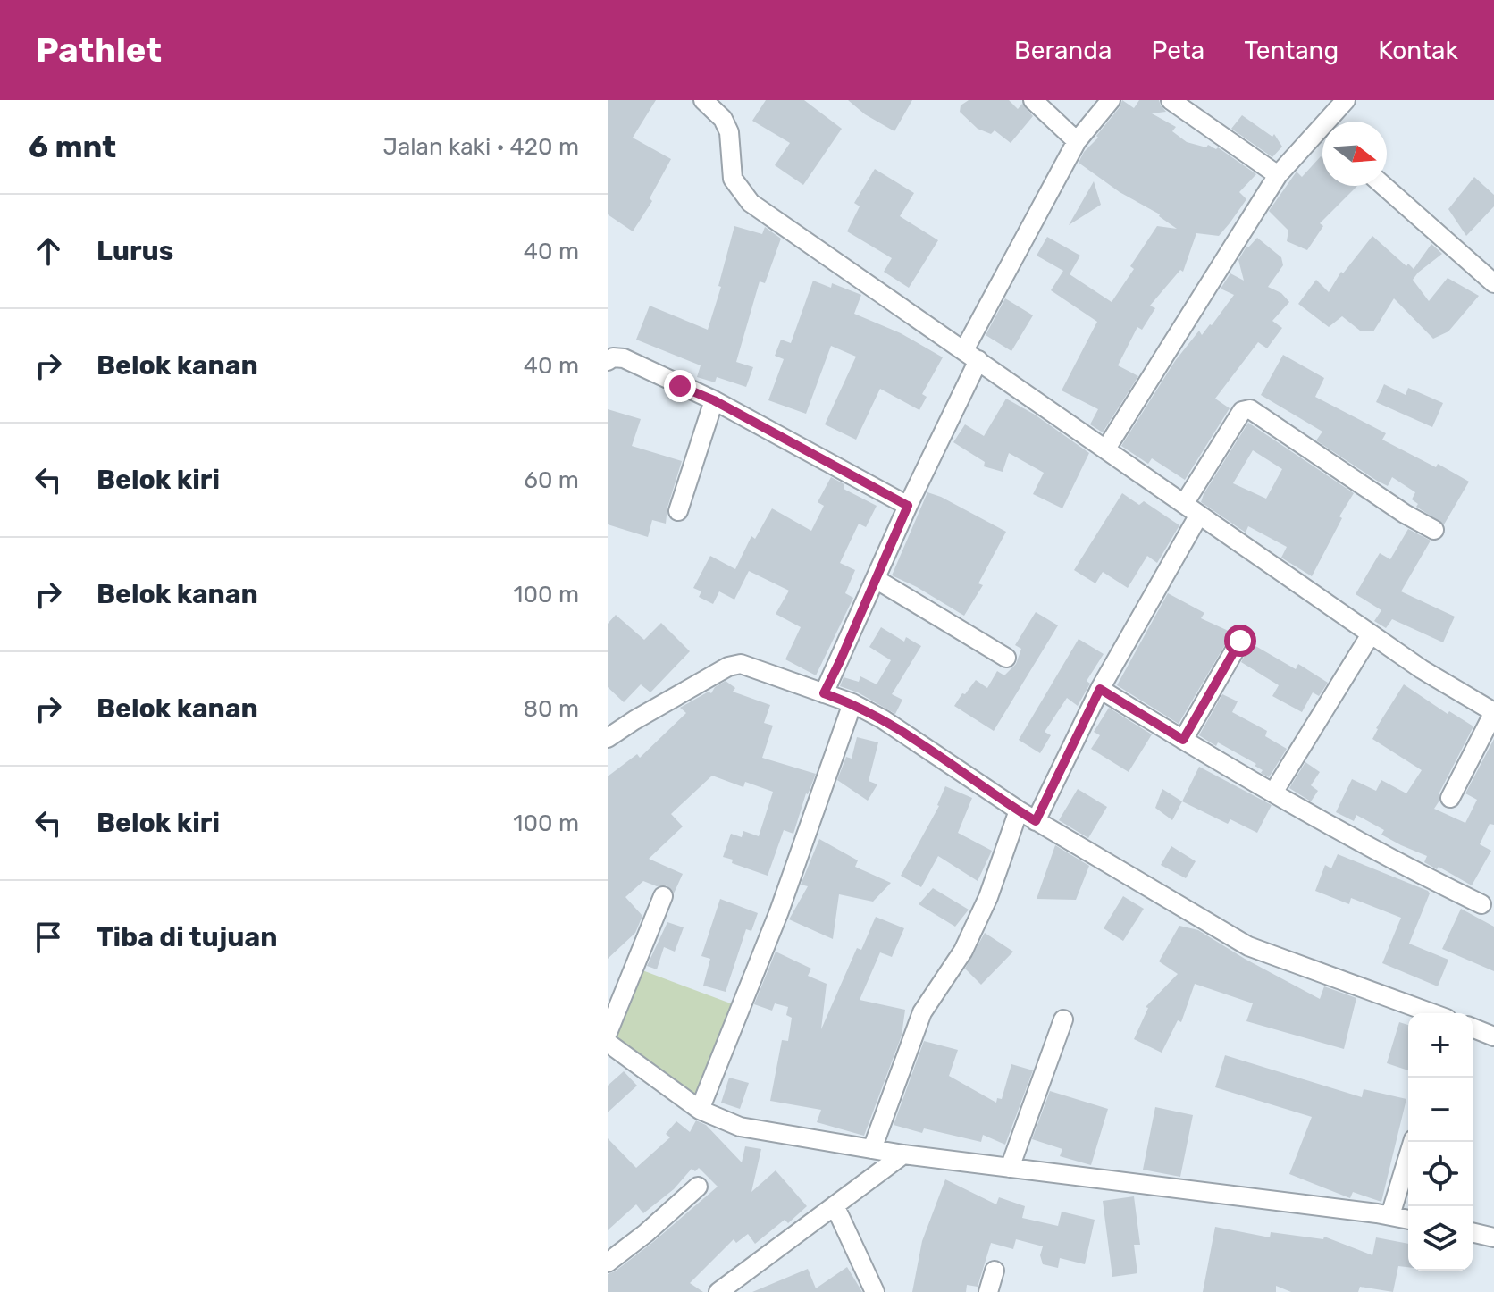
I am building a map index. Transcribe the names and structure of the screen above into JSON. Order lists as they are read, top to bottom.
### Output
{
  "north": "right",
  "page": {
    "header": "Pathlet",
    "nav": [
      "Beranda",
      "Peta",
      "Tentang",
      "Kontak"
    ],
    "heading": ["6 mnt", "Jalan kaki · 420 m"],
    "list": [
      ["Lurus", "40 m"],
      ["Belok kanan", "40 m"],
      ["Belok kiri", "60 m"],
      ["Belok kanan", "100 m"],
      ["Belok kanan", "80 m"],
      ["Belok kiri", "100 m"],
      "Tiba di tujuan"
    ],
    "map_buttons": ["+", "−"]
  }
}
